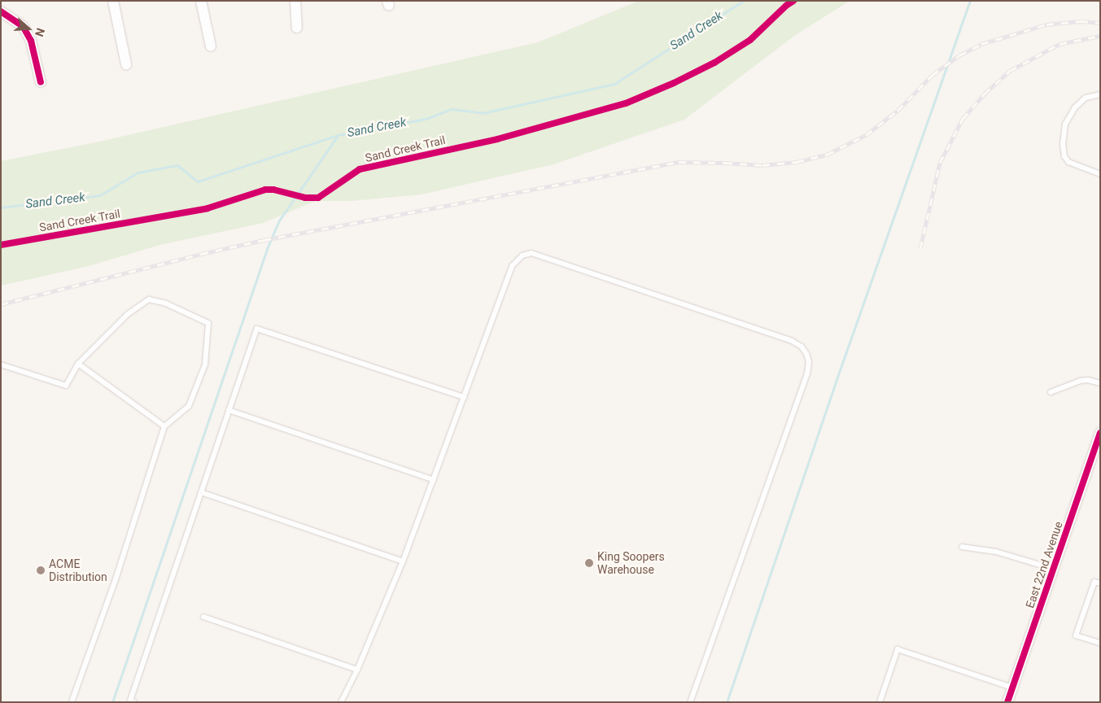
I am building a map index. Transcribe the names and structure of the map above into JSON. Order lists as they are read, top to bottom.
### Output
{
  "streets": {
    "street": ["East 22nd Avenue"],
    "cycle path": ["Sand Creek Trail"]
  },
  "water": ["Sand Creek"],
  "places": ["King Soopers Warehouse", "ACME Distribution"],
  "north": "right"
}
